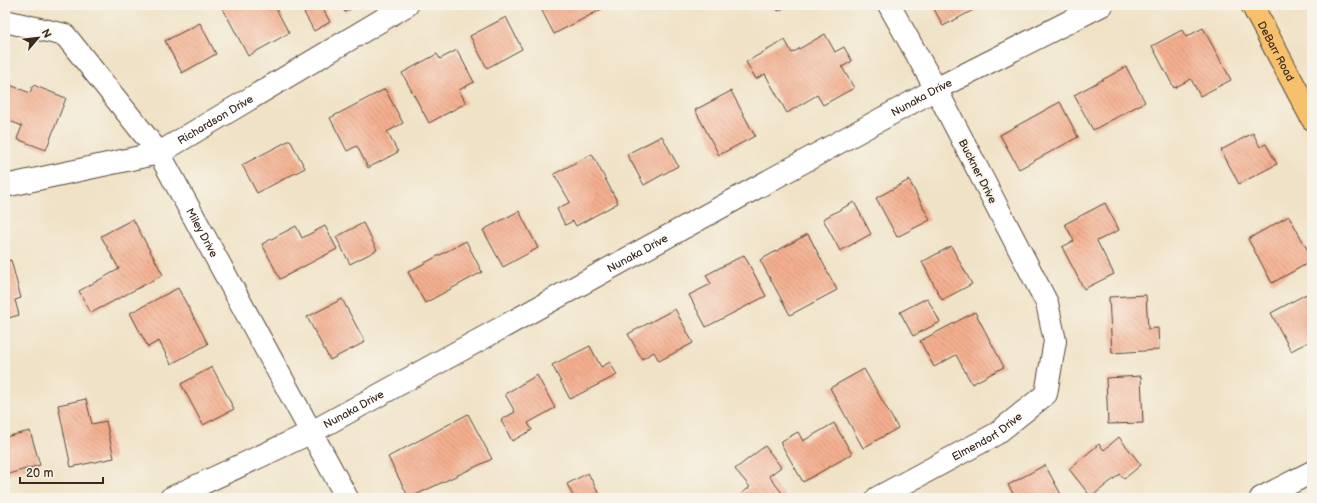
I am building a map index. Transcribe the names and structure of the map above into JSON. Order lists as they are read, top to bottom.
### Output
{
  "streets": {
    "main road": ["DeBarr Road"],
    "street": [
      "Nunaka Drive",
      "Richardson Drive",
      "Buckner Drive",
      "Miley Drive",
      "Elmendorf Drive"
    ]
  },
  "crossings": [
    ["Nunaka Drive", "Buckner Drive"],
    ["Nunaka Drive", "Miley Drive"],
    ["Richardson Drive", "Miley Drive"],
    ["Buckner Drive", "Elmendorf Drive"]
  ],
  "scale_bar": "20 m",
  "north": "top right"
}
